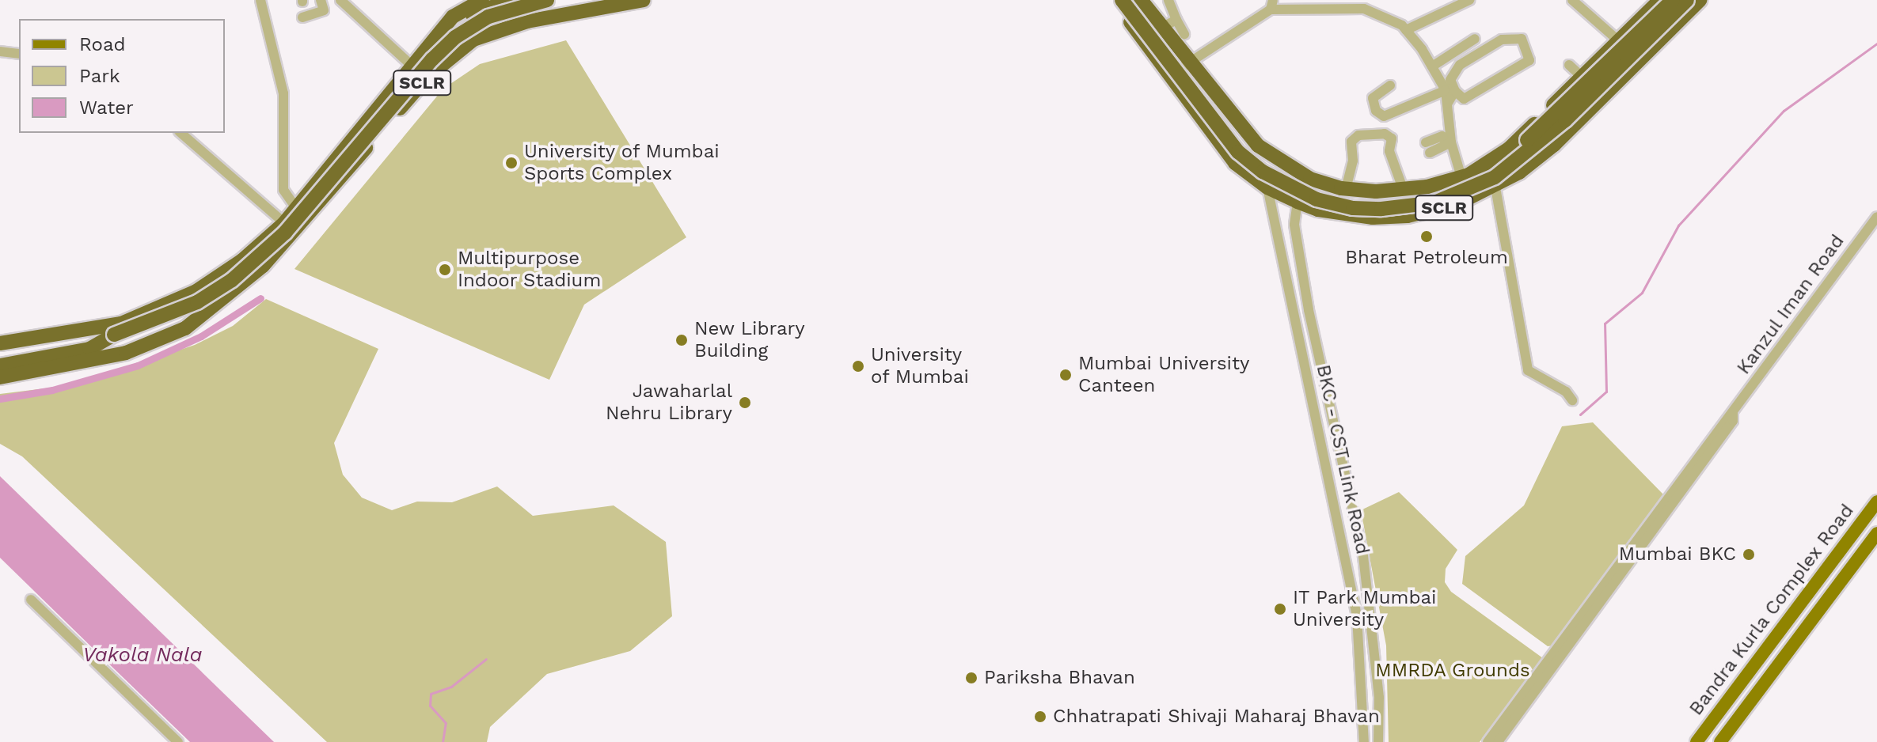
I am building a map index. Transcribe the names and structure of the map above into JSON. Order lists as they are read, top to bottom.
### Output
{
  "streets": {
    "highway": ["SCLR"],
    "main road": ["Bandra Kurla Complex Road"],
    "street": ["Kanzul Iman Road", "BKC - CST Link Road"]
  },
  "crossings": [
    ["SCLR", "BKC - CST Link Road"]
  ],
  "water": ["Vakola Nala"],
  "parks": ["MMRDA Grounds"],
  "places": [
    "University of Mumbai Sports Complex",
    "Bharat Petroleum",
    "Multipurpose Indoor Stadium",
    "New Library Building",
    "University of Mumbai",
    "Mumbai University Canteen",
    "Jawaharlal Nehru Library",
    "Mumbai BKC",
    "IT Park Mumbai University",
    "Pariksha Bhavan",
    "Chhatrapati Shivaji Maharaj Bhavan"
  ],
  "legend": ["Road", "Park", "Water"]
}
